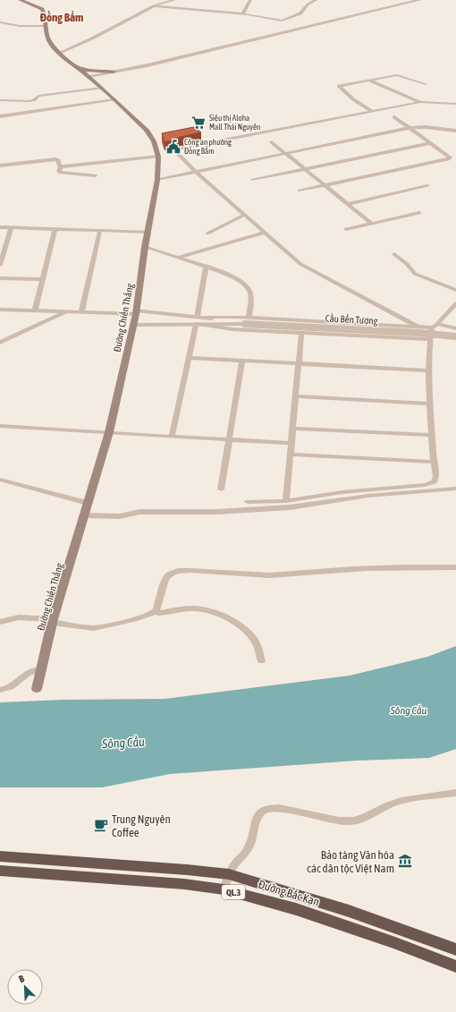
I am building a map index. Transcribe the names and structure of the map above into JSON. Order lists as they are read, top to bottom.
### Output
{
  "streets": {
    "highway": ["QL.3", "Đường Bắc Kạn"],
    "main road": ["Đường Chiến Thắng"],
    "street": ["Cầu Bến Tượng"]
  },
  "districts": ["Đồng Bẩm"],
  "water": ["Sông Cầu"],
  "places": {
    "supermarket": ["Siêu thị Aloha Mall Thái Nguyên"],
    "public building": ["Công an phường Đồng Bẩm"],
    "cafe": ["Trung Nguyên Coffee"],
    "museum": ["Bảo tàng Văn hóa các dân tộc Việt Nam"]
  },
  "north": "top left"
}
